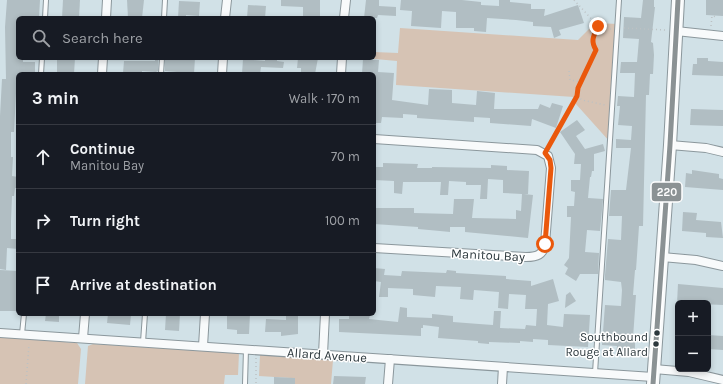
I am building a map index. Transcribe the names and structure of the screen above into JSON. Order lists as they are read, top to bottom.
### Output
{
  "streets": {
    "street": ["Manitou Bay", "Allard Avenue"]
  },
  "places": ["Southbound Rouge at Allard"],
  "lines": ["transit line 220"],
  "page": {
    "search": "Search here",
    "heading": ["3 min", "Walk · 170 m"],
    "list": [
      ["Continue", "Manitou Bay", "70 m"],
      ["Turn right", "100 m"],
      "Arrive at destination"
    ],
    "map_buttons": ["+", "−"]
  }
}
